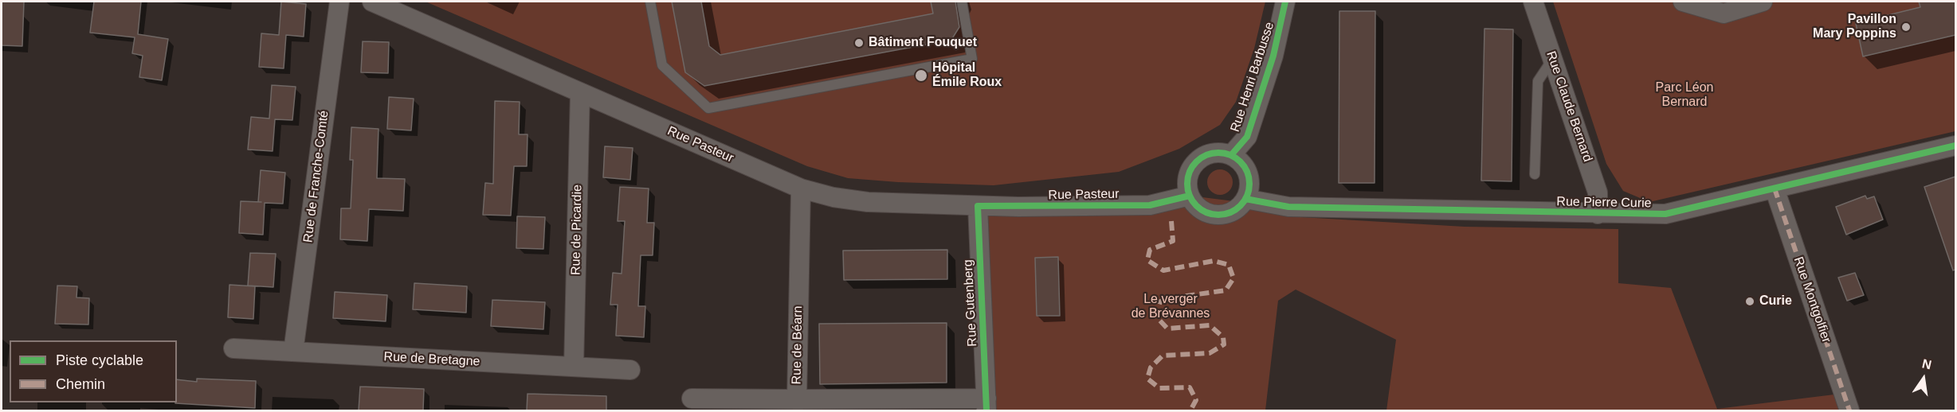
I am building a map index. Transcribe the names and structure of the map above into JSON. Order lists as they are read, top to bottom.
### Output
{
  "streets": {
    "street": [
      "Rue Henri Barbusse",
      "Rue Claude Bernard",
      "Rue Pasteur",
      "Rue de Franche-Comté",
      "Rue Pierre Curie",
      "Rue de Picardie",
      "Rue Montgolfier",
      "Rue Gutenberg",
      "Rue de Béarn",
      "Rue de Bretagne"
    ]
  },
  "crossings": [
    ["Rue Henri Barbusse", "Rue Pasteur"],
    ["Rue Henri Barbusse", "Rue Pierre Curie"],
    ["Rue Claude Bernard", "Rue Pierre Curie"],
    ["Rue Pasteur", "Rue Pierre Curie"],
    ["Rue Pasteur", "Rue de Picardie"],
    ["Rue Pasteur", "Rue Gutenberg"],
    ["Rue Pasteur", "Rue de Béarn"],
    ["Rue de Franche-Comté", "Rue de Bretagne"],
    ["Rue Pierre Curie", "Rue Montgolfier"],
    ["Rue de Picardie", "Rue de Bretagne"],
    ["Rue Gutenberg", "Rue de Béarn"]
  ],
  "parks": ["Parc Léon Bernard", "Le verger de Brévannes"],
  "places": [
    "Pavillon Mary Poppins",
    "Bâtiment Fouquet",
    "Hôpital Émile Roux",
    "Curie"
  ],
  "legend": ["Piste cyclable", "Chemin"],
  "north": "top"
}
